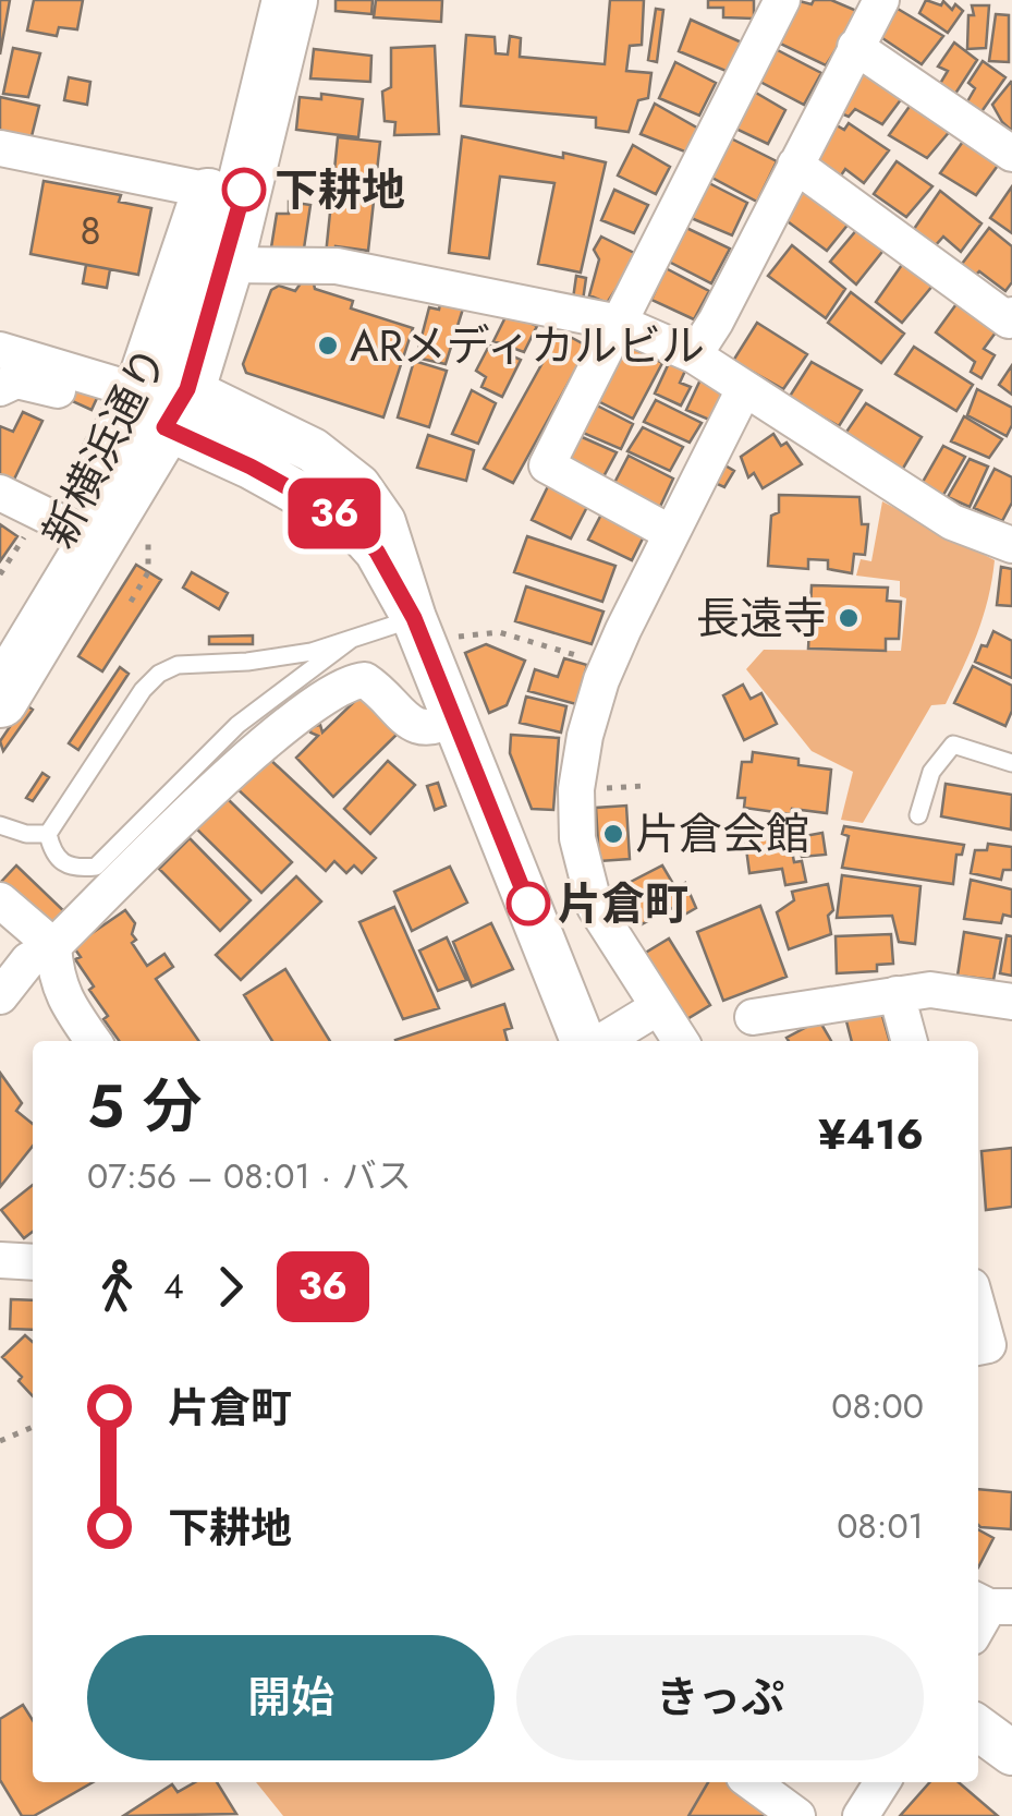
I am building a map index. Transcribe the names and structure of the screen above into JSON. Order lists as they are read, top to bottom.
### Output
{
  "streets": {
    "main road": ["新横浜通り"]
  },
  "places": [
    "下耕地",
    "ARメディカルビル",
    "長遠寺",
    "片倉会館",
    "片倉町"
  ],
  "lines": ["bus line 36"],
  "house_numbers": ["8"],
  "page": {
    "on_map": "36",
    "heading": ["5 分", "07:56 – 08:01 · バス", "¥416"],
    "legs": ["4", "36"],
    "list": [
      {
        "name": "片倉町",
        "value": "08:00"
      },
      {
        "name": "下耕地",
        "value": "08:01"
      }
    ],
    "buttons": ["開始", "きっぷ"]
  }
}
